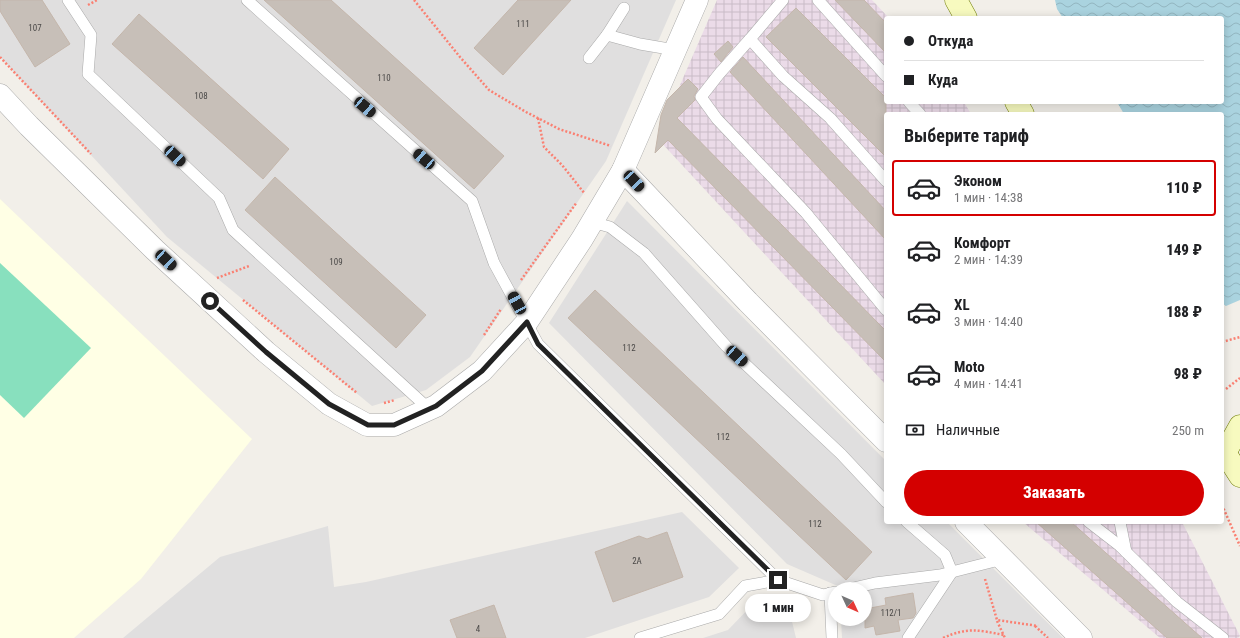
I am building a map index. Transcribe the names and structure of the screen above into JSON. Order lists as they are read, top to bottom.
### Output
{
  "house_numbers": [
    "111",
    "107",
    "110",
    "108",
    "109",
    "112",
    "112",
    "112",
    "2А",
    "112/1",
    "4"
  ],
  "north": "bottom right",
  "page": {
    "banner": ["Откуда", "Куда"],
    "heading": "Выберите тариф",
    "list": [
      {
        "name": "Эконом",
        "note": "1 мин · 14:38",
        "value": "110 ₽"
      },
      {
        "name": "Комфорт",
        "note": "2 мин · 14:39",
        "value": "149 ₽"
      },
      {
        "name": "XL",
        "note": "3 мин · 14:40",
        "value": "188 ₽"
      },
      {
        "name": "Moto",
        "note": "4 мин · 14:41",
        "value": "98 ₽"
      }
    ],
    "pay": ["Наличные", "250 m"],
    "buttons": "Заказать",
    "bubble": "1 мин"
  }
}
